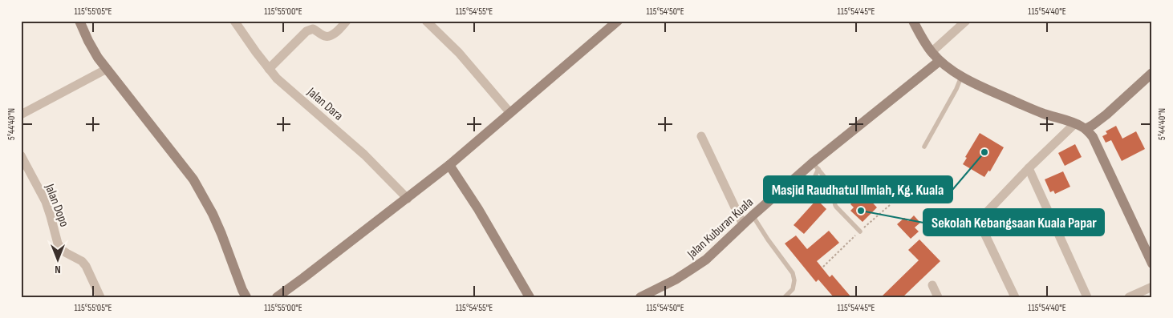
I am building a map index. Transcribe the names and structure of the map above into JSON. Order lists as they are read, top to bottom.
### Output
{
  "streets": {
    "main road": ["Jalan Kuburan Kuala"],
    "street": ["Jalan Dara", "Jalan Dopo"]
  },
  "places": ["Masjid Raudhatul Ilmiah, Kg. Kuala", "Sekolah Kebangsaan Kuala Papar"],
  "north": "bottom",
  "coordinates": [
    "115°55'05\"E",
    "115°55'00\"E",
    "115°54'55\"E",
    "115°54'50\"E",
    "115°54'45\"E",
    "115°54'40\"E",
    "5°44'40\"N"
  ]
}
